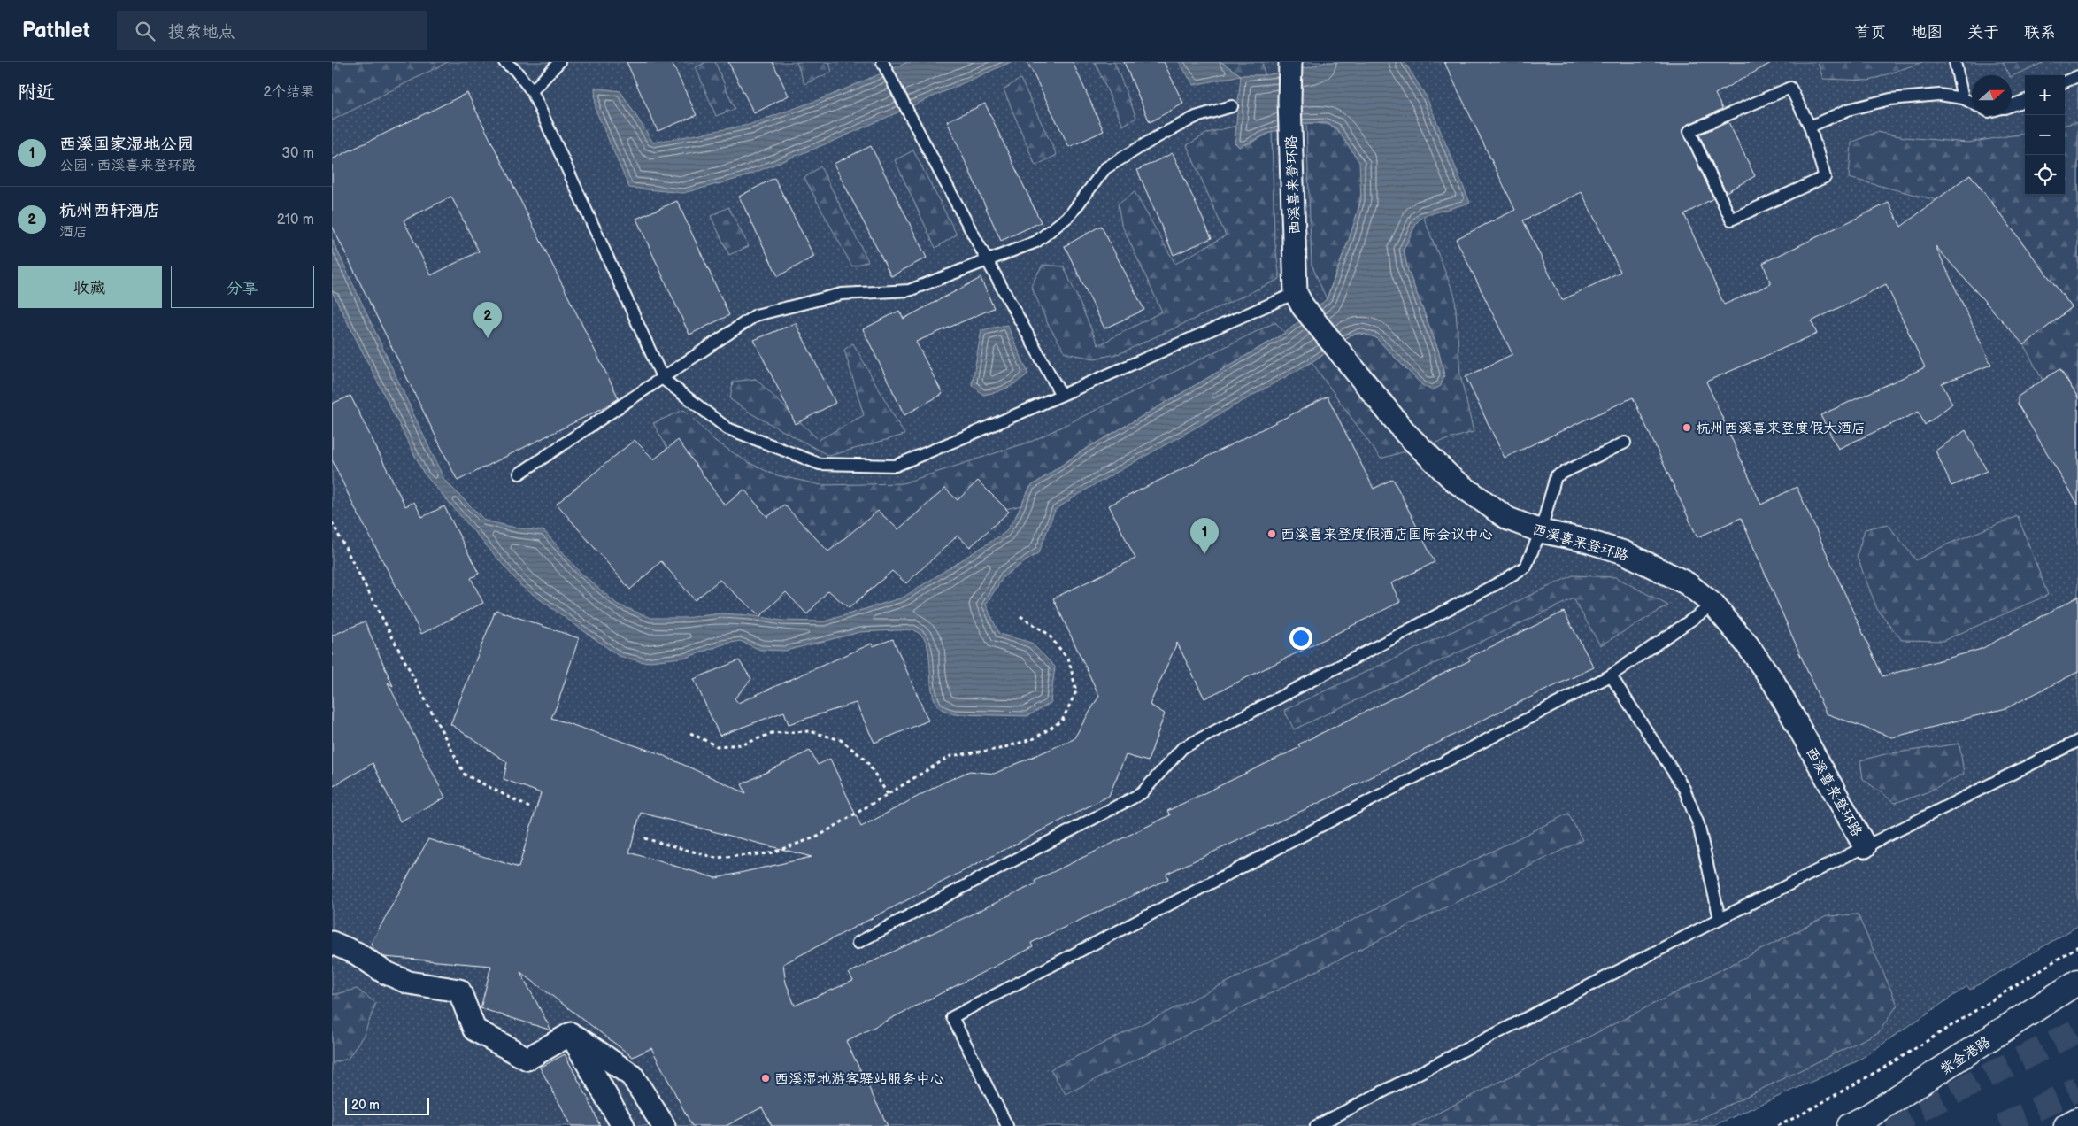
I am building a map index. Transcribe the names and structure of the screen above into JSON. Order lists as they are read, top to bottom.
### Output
{
  "streets": {
    "main road": ["紫金港路"],
    "street": ["西溪喜来登环路"]
  },
  "places": ["杭州西溪喜来登度假大酒店", "西溪喜来登度假酒店国际会议中心", "西溪湿地游客驿站服务中心"],
  "scale_bar": "20 m",
  "north": "right",
  "page": {
    "header": "Pathlet",
    "search": "搜索地点",
    "nav": [
      "首页",
      "地图",
      "关于",
      "联系"
    ],
    "heading": ["附近", "2个结果"],
    "map_buttons": ["+", "−"],
    "list": [
      {
        "mark": "1",
        "name": "西溪国家湿地公园",
        "note": "公园 · 西溪喜来登环路",
        "value": "30 m"
      },
      {
        "mark": "2",
        "name": "杭州西轩酒店",
        "note": "酒店",
        "value": "210 m"
      }
    ],
    "buttons": ["收藏", "分享"],
    "pins": ["2", "1"],
    "scale": "20 m"
  }
}
